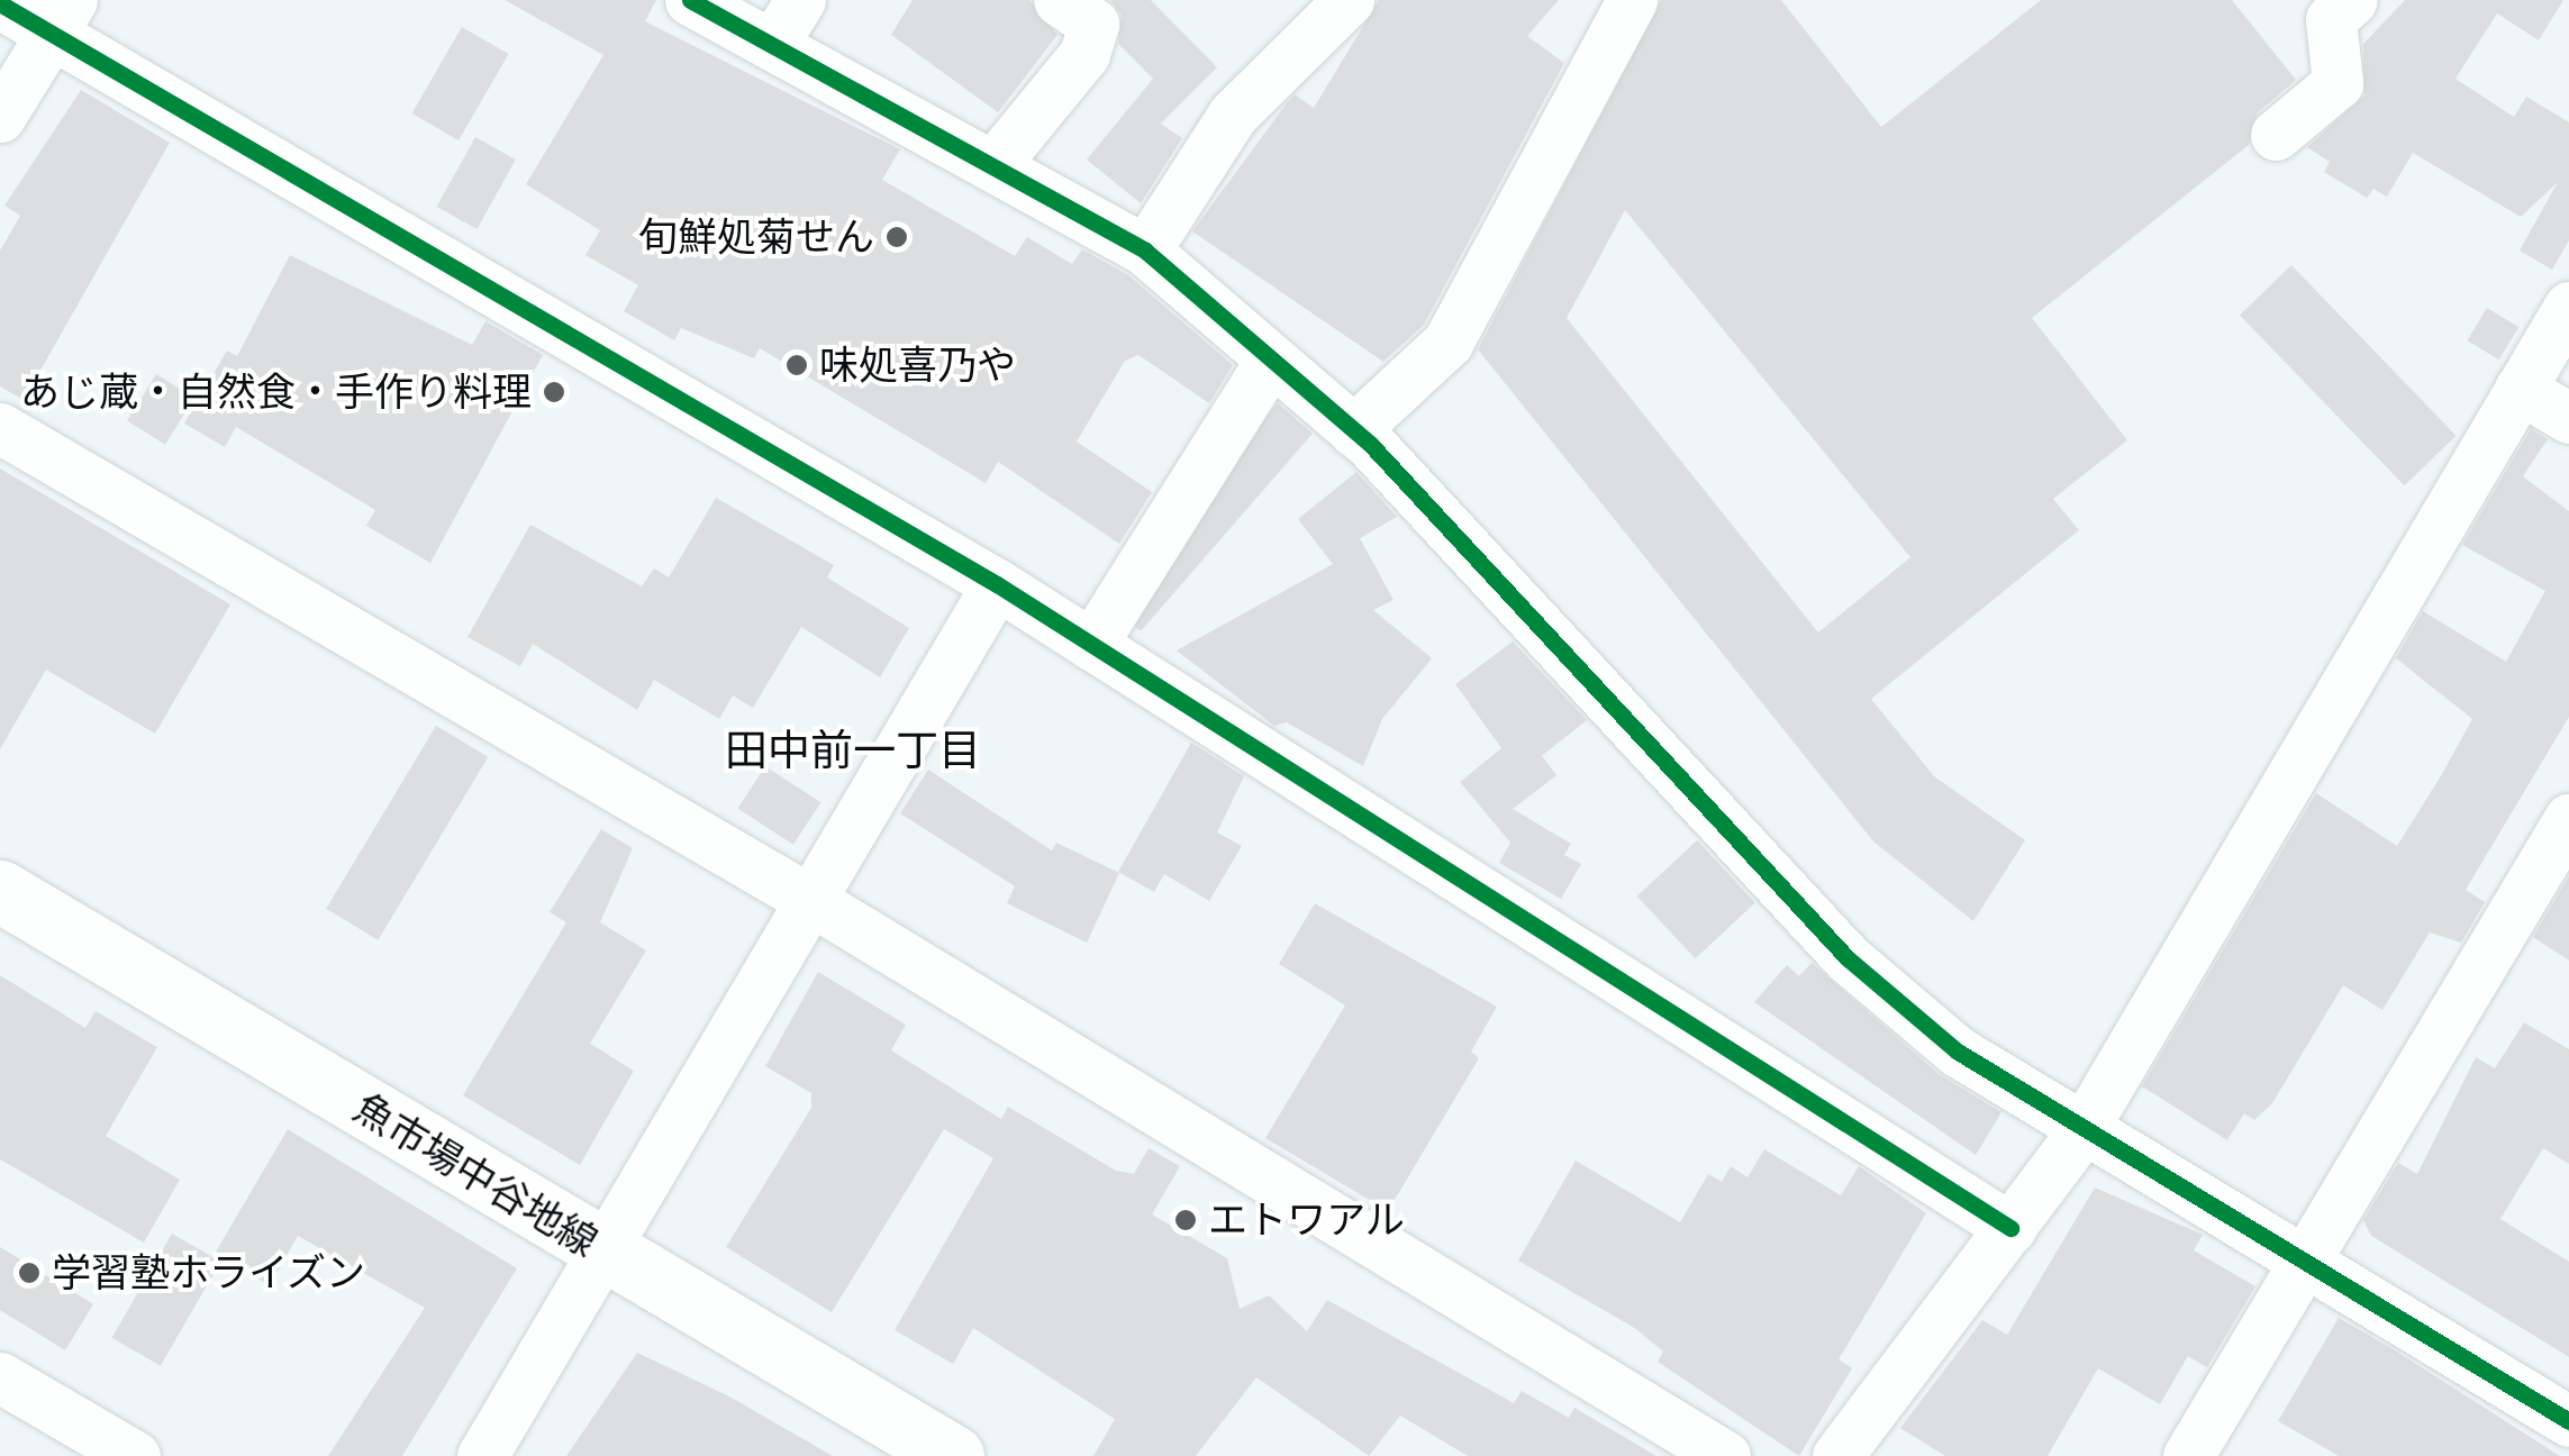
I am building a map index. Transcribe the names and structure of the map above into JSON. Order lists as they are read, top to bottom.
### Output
{
  "streets": {
    "street": ["魚市場中谷地線"]
  },
  "districts": ["田中前一丁目"],
  "places": [
    "旬鮮処菊せん",
    "味処喜乃や",
    "あじ蔵・自然食・手作り料理",
    "エトワアル",
    "学習塾ホライズン"
  ]
}
